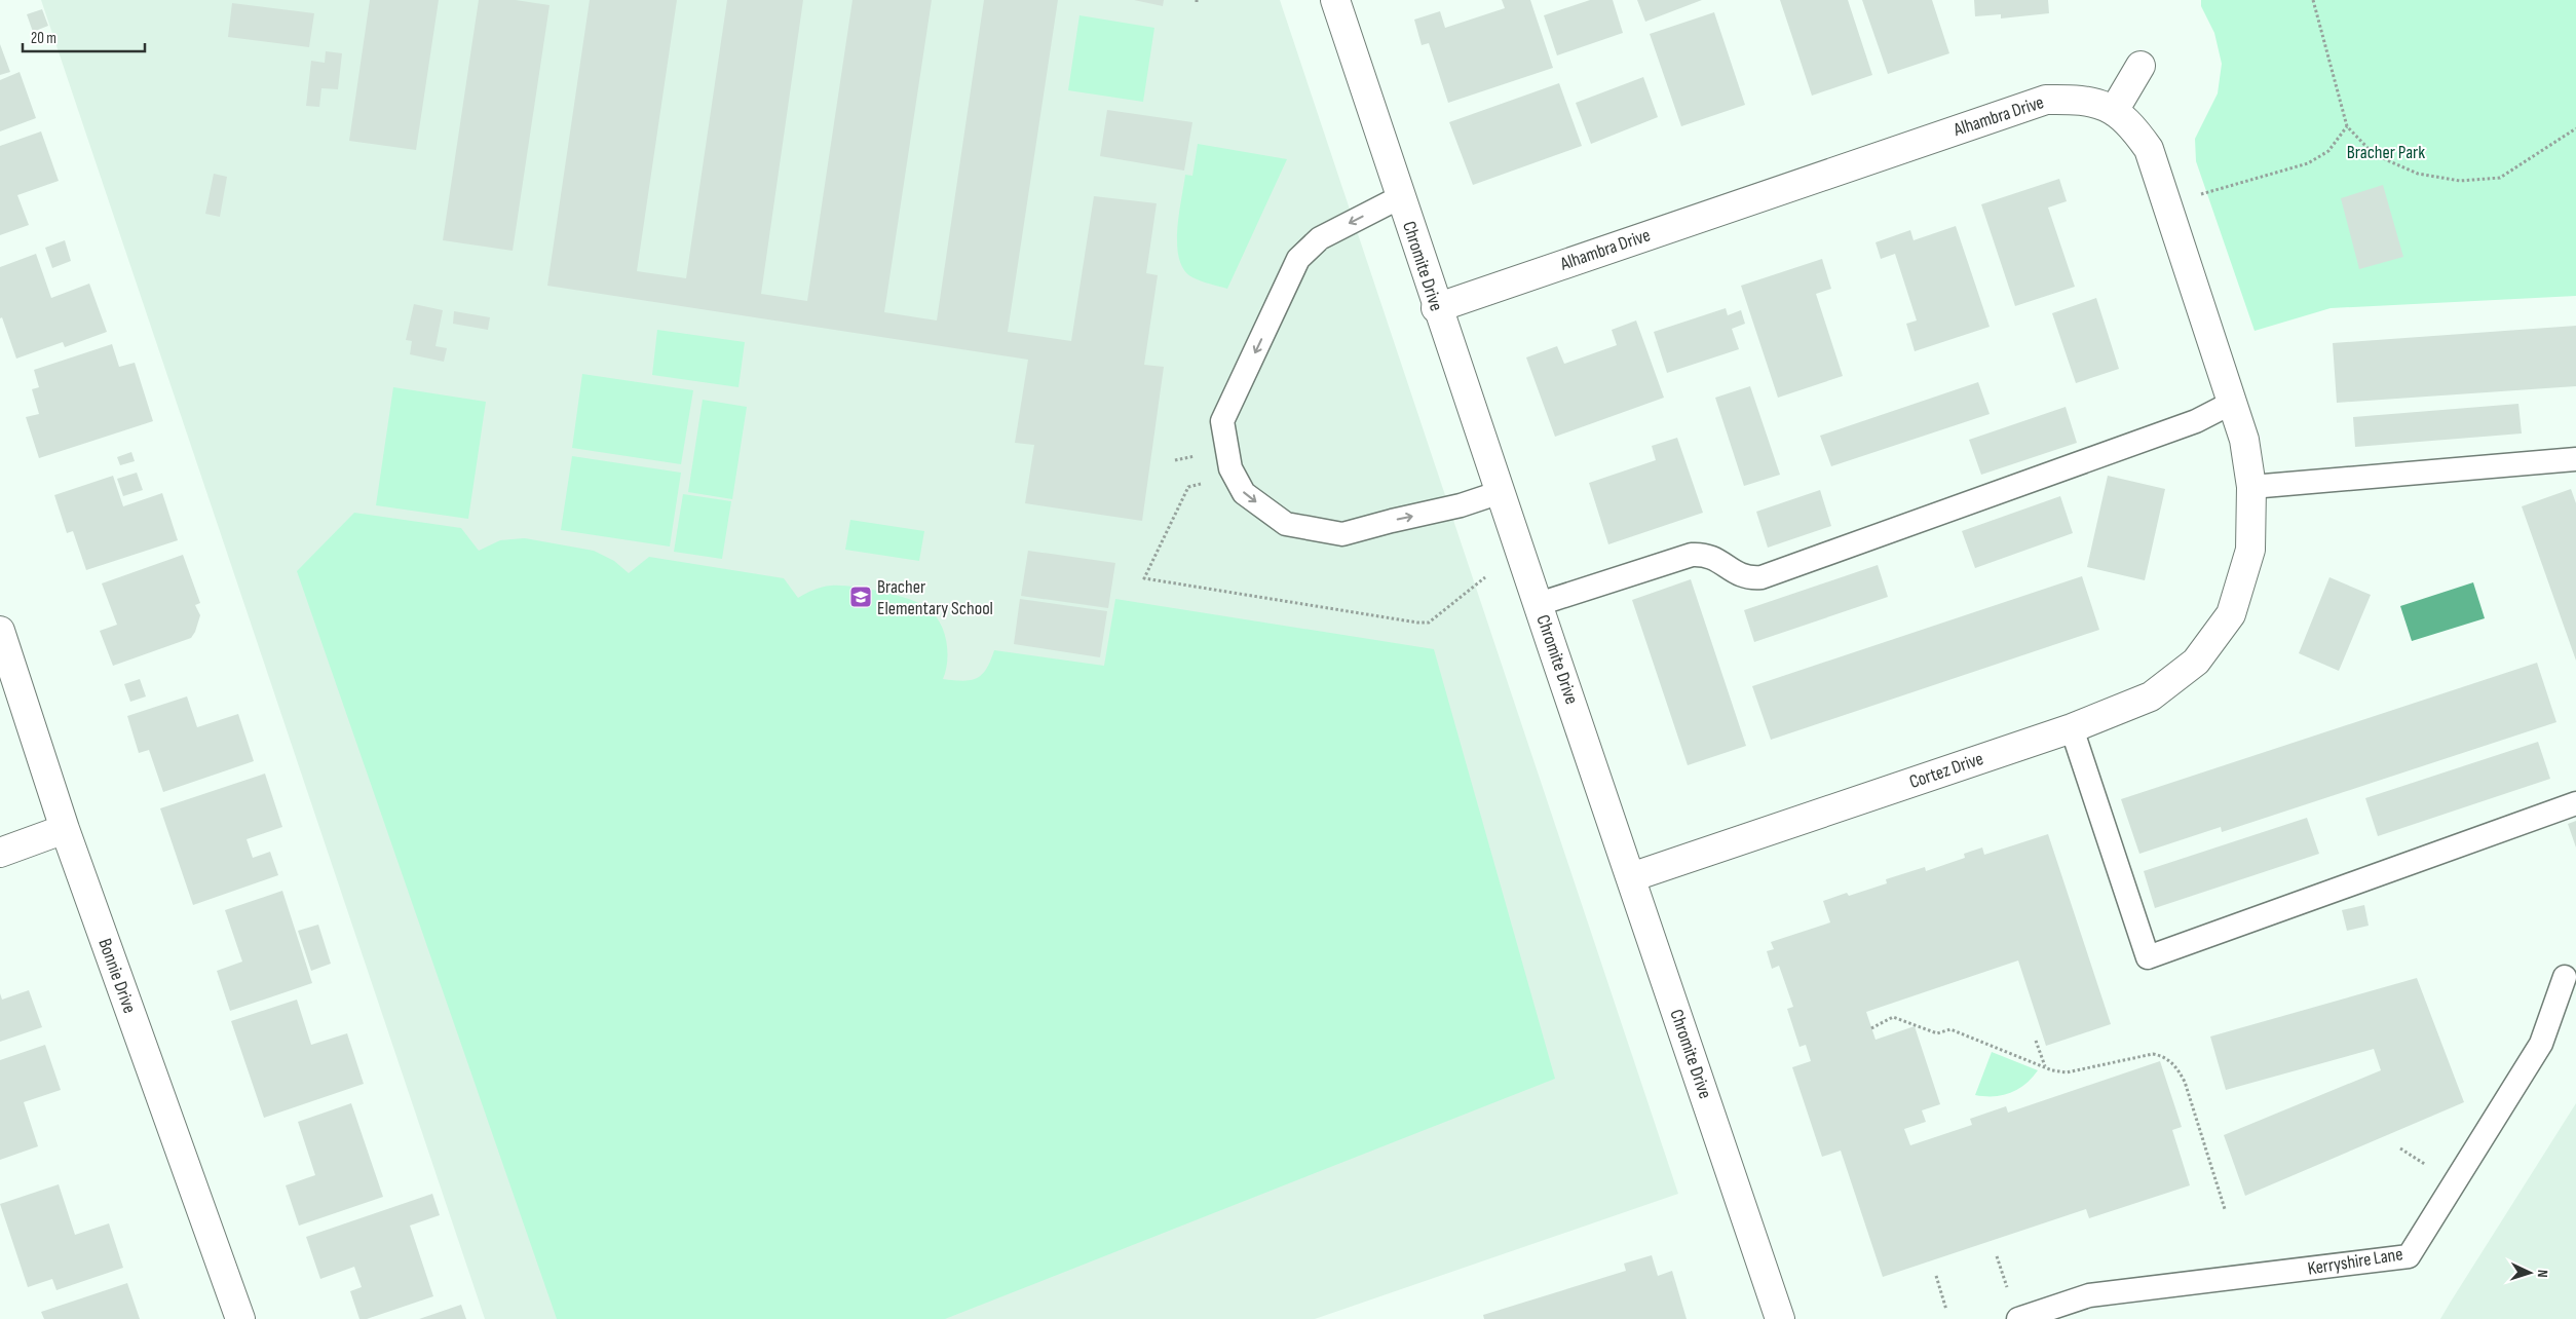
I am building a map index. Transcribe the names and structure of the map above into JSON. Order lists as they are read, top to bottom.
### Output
{
  "streets": {
    "street": [
      "Alhambra Drive",
      "Chromite Drive",
      "Cortez Drive",
      "Bonnie Drive"
    ],
    "lane": ["Kerryshire Lane"]
  },
  "crossings": [
    ["Alhambra Drive", "Chromite Drive"],
    ["Alhambra Drive", "Cortez Drive"],
    ["Chromite Drive", "Cortez Drive"]
  ],
  "parks": ["Bracher Park"],
  "places": {
    "school or university": ["Bracher Elementary School"]
  },
  "scale_bar": "20 m",
  "north": "right"
}
